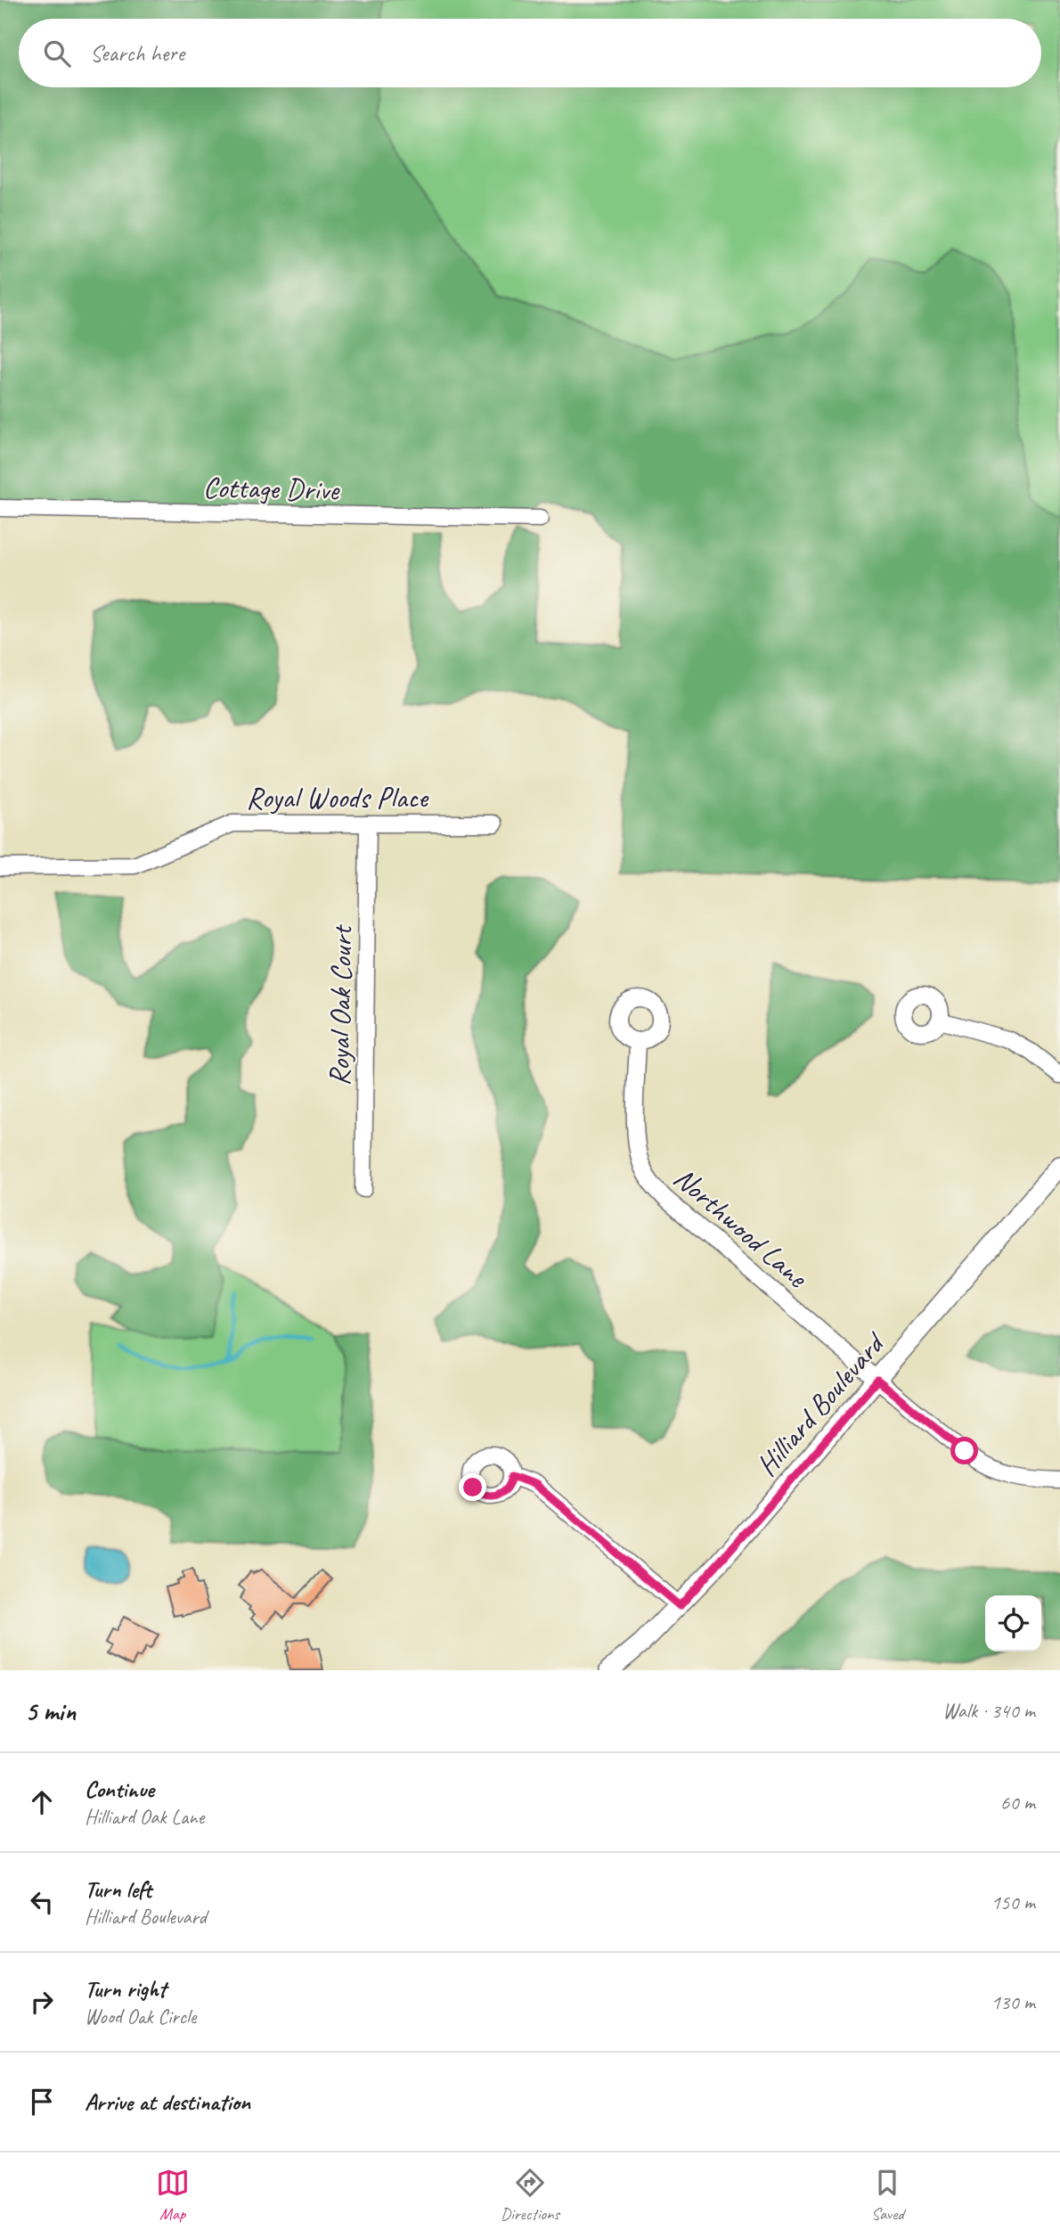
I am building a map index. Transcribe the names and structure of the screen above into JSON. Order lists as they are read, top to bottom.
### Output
{
  "streets": {
    "street": [
      "Cottage Drive",
      "Royal Woods Place",
      "Royal Oak Court",
      "Northwood Lane",
      "Hilliard Boulevard"
    ]
  },
  "crossings": [
    ["Royal Woods Place", "Royal Oak Court"],
    ["Northwood Lane", "Hilliard Boulevard"]
  ],
  "page": {
    "search": "Search here",
    "heading": ["5 min", "Walk · 340 m"],
    "list": [
      ["Continue", "Hilliard Oak Lane", "60 m"],
      ["Turn left", "Hilliard Boulevard", "150 m"],
      ["Turn right", "Wood Oak Circle", "130 m"],
      "Arrive at destination"
    ],
    "nav": ["Map", "Directions", "Saved"]
  }
}
